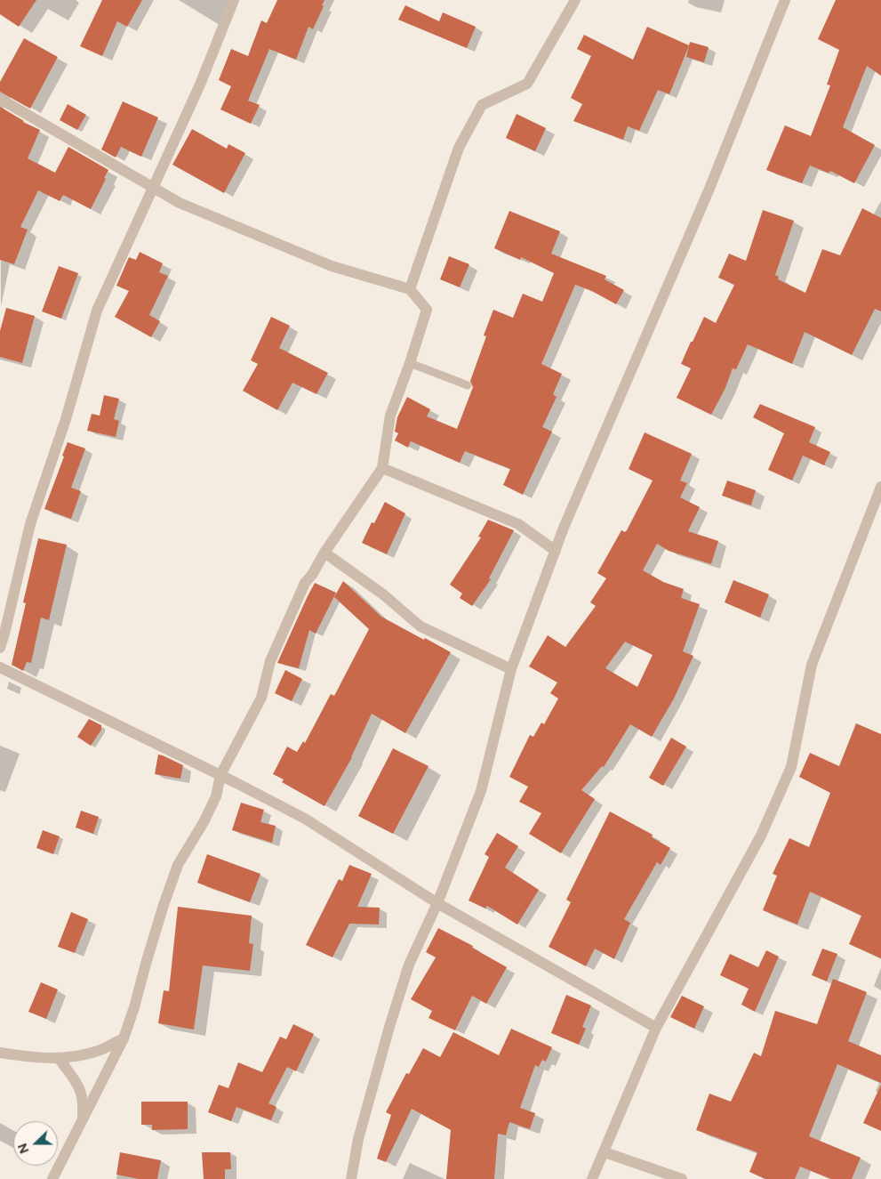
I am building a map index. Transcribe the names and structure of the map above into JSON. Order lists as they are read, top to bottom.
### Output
{
  "north": "left"
}
